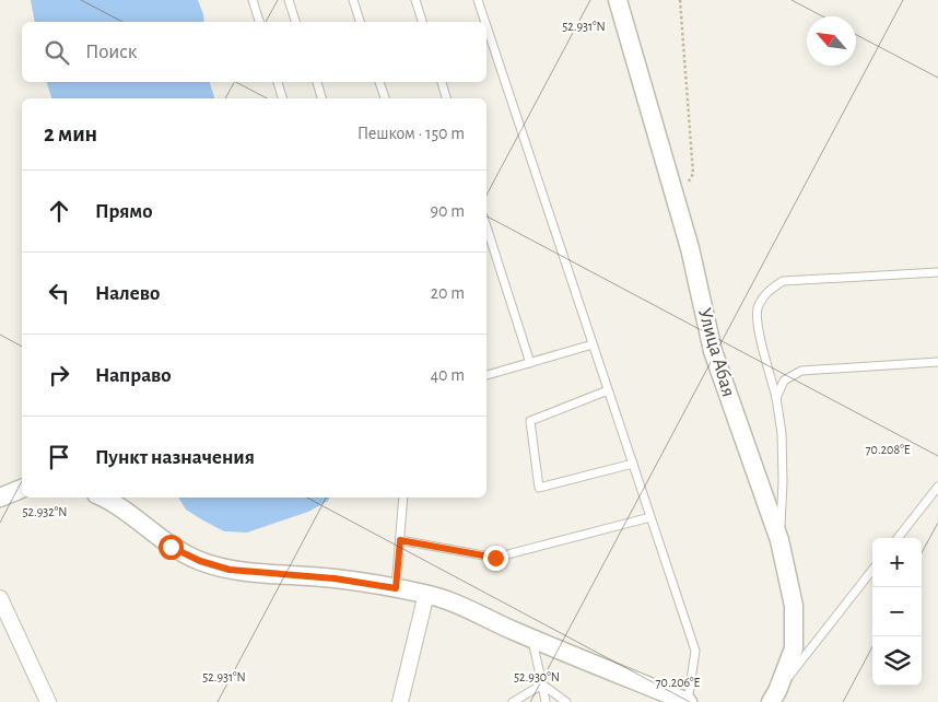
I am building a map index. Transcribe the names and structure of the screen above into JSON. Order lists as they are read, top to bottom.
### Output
{
  "streets": {
    "street": ["Улица Абая"]
  },
  "north": "top left",
  "page": {
    "search": "Поиск",
    "heading": ["2 мин", "Пешком · 150 m"],
    "list": [
      ["Прямо", "90 m"],
      ["Налево", "20 m"],
      ["Направо", "40 m"],
      "Пункт назначения"
    ],
    "map_buttons": ["+", "−"]
  },
  "coordinates": [
    "52.931°N",
    "70.208°E",
    "52.932°N",
    "52.930°N",
    "70.206°E"
  ]
}
